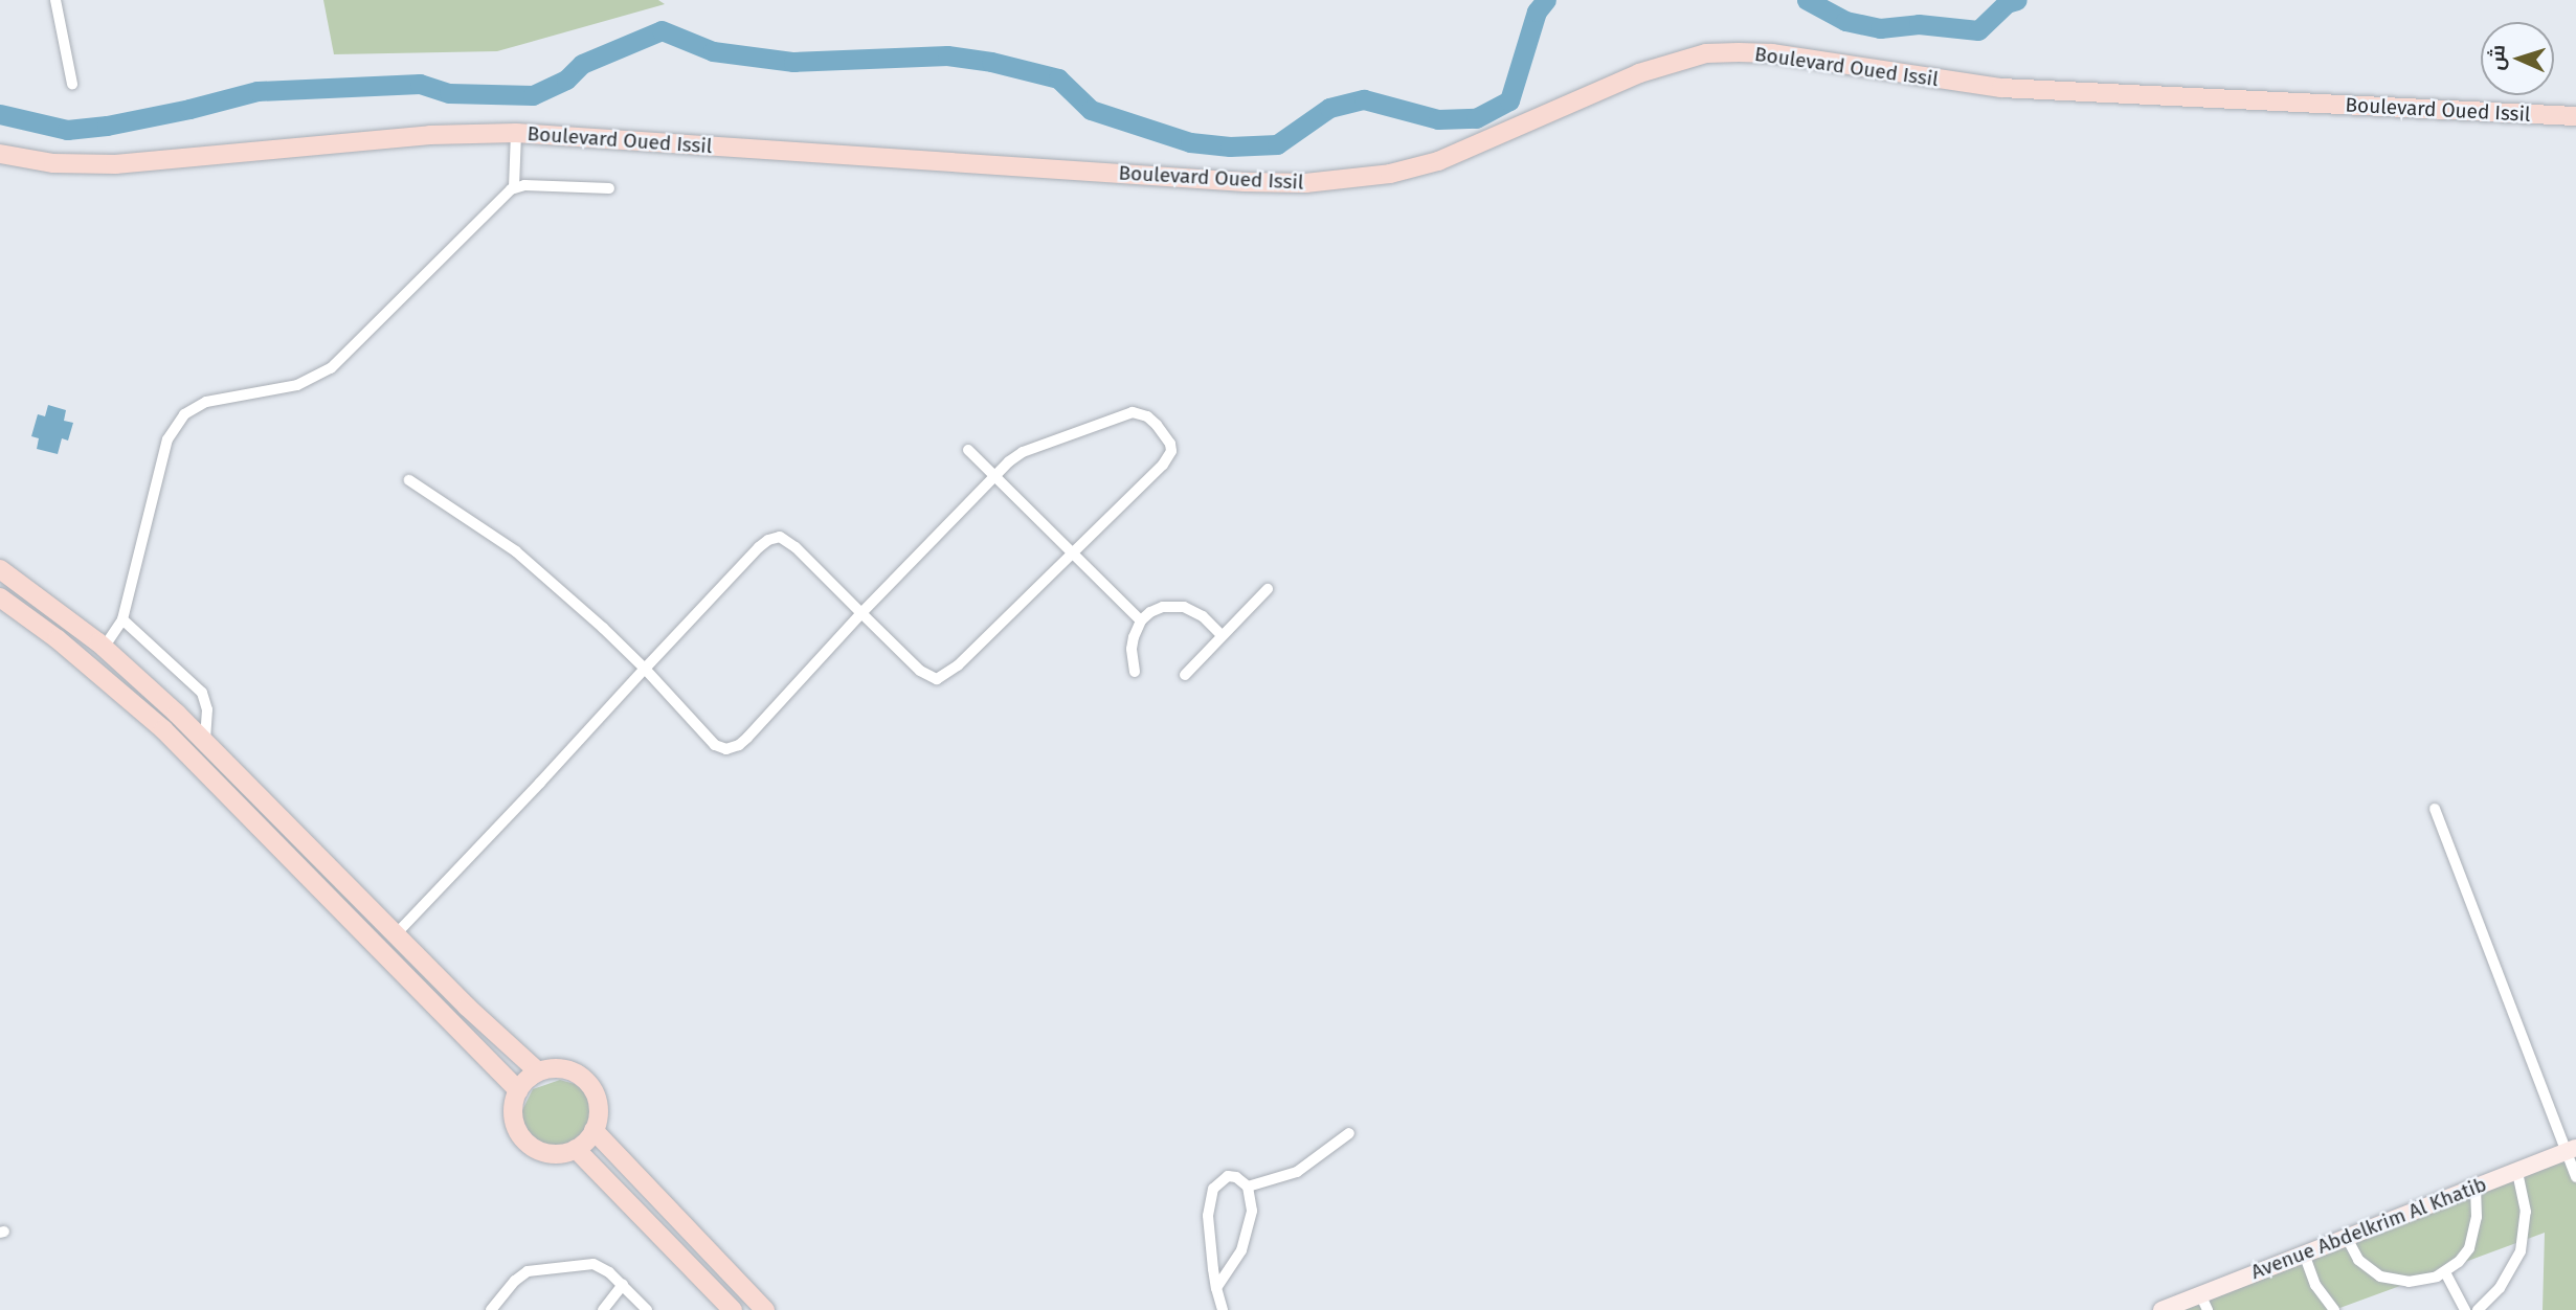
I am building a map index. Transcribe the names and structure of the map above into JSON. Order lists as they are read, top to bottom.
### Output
{
  "streets": {
    "main road": ["Boulevard Oued Issil"],
    "street": ["Avenue Abdelkrim Al Khatib"]
  },
  "north": "left"
}
